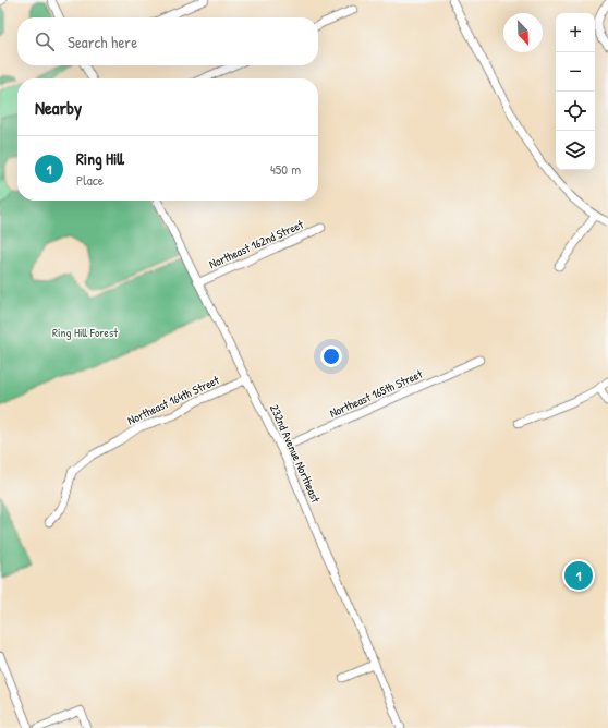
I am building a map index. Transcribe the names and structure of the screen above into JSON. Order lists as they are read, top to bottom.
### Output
{
  "streets": {
    "street": [
      "Northeast 162nd Street",
      "Northeast 165th Street",
      "Northeast 164th Street",
      "232nd Avenue Northeast"
    ]
  },
  "crossings": [
    ["Northeast 162nd Street", "232nd Avenue Northeast"],
    ["Northeast 165th Street", "232nd Avenue Northeast"],
    ["Northeast 164th Street", "232nd Avenue Northeast"]
  ],
  "parks": ["Ring Hill Forest"],
  "north": "bottom right",
  "page": {
    "map_buttons": ["+", "−"],
    "search": "Search here",
    "heading": "Nearby",
    "list": [
      {
        "mark": "1",
        "name": "Ring Hill",
        "note": "Place",
        "value": "450 m"
      }
    ],
    "pins": "1"
  }
}
